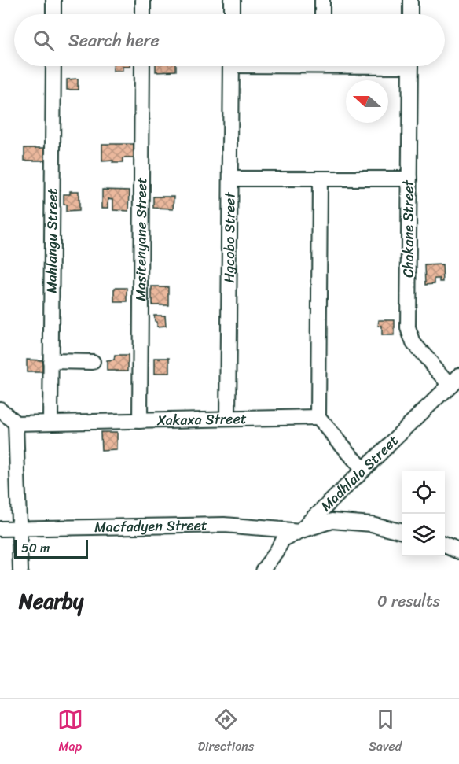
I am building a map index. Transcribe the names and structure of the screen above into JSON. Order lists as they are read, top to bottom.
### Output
{
  "streets": {
    "street": [
      "Chakane Street",
      "Hgcobo Street",
      "Masitenyane Street",
      "Mahlangu Street",
      "Xakaxa Street",
      "Madhlala Street",
      "Macfadyen Street"
    ]
  },
  "crossings": [
    ["Chakane Street", "Madhlala Street"],
    ["Hgcobo Street", "Xakaxa Street"],
    ["Masitenyane Street", "Xakaxa Street"],
    ["Mahlangu Street", "Xakaxa Street"],
    ["Madhlala Street", "Macfadyen Street"]
  ],
  "scale_bar": "50 m",
  "north": "left",
  "page": {
    "search": "Search here",
    "scale": "50 m",
    "heading": ["Nearby", "0 results"],
    "nav": ["Map", "Directions", "Saved"]
  }
}
